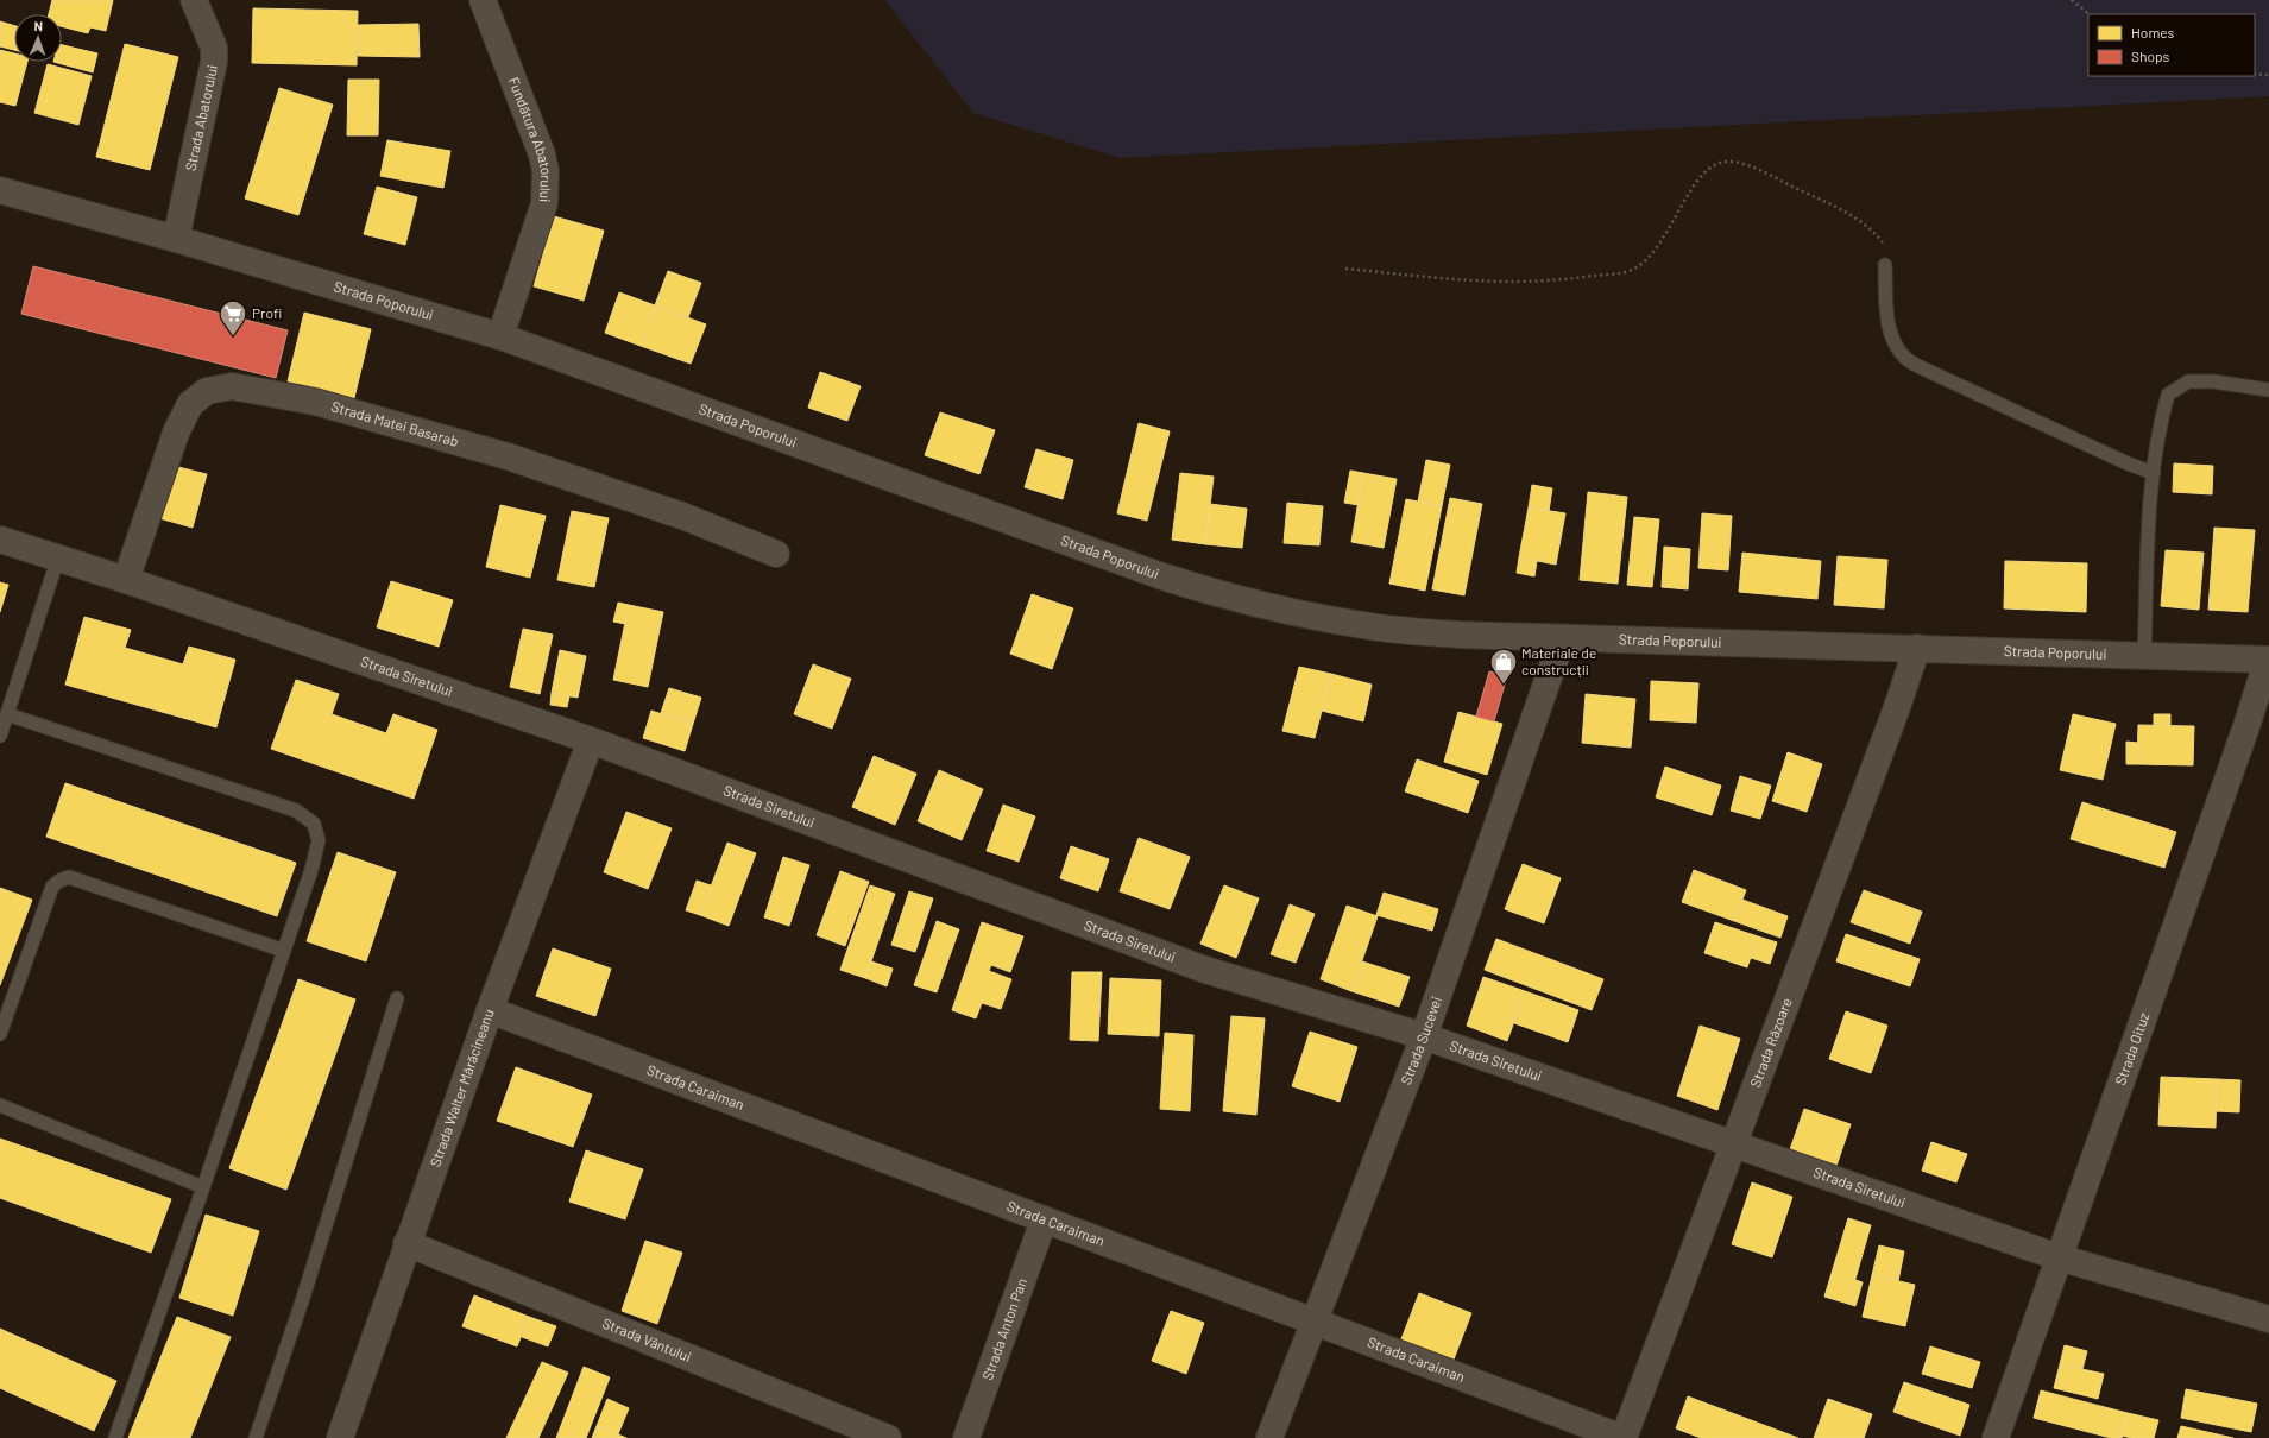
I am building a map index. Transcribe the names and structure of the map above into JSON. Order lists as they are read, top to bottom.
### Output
{
  "streets": {
    "street": [
      "Strada Abatorului",
      "Fundătura Abatorului",
      "Strada Poporului",
      "Strada Matei Basarab",
      "Strada Siretului",
      "Strada Sucevei",
      "Strada Răzoare",
      "Strada Oituz",
      "Strada Walter Mărăcineanu",
      "Strada Caraiman",
      "Strada Anton Pan",
      "Strada Vântului"
    ]
  },
  "crossings": [
    ["Strada Abatorului", "Strada Poporului"],
    ["Fundătura Abatorului", "Strada Poporului"],
    ["Strada Poporului", "Strada Sucevei"],
    ["Strada Poporului", "Strada Răzoare"],
    ["Strada Poporului", "Strada Oituz"],
    ["Strada Matei Basarab", "Strada Siretului"],
    ["Strada Siretului", "Strada Sucevei"],
    ["Strada Siretului", "Strada Răzoare"],
    ["Strada Siretului", "Strada Oituz"],
    ["Strada Siretului", "Strada Walter Mărăcineanu"],
    ["Strada Sucevei", "Strada Caraiman"],
    ["Strada Răzoare", "Strada Caraiman"],
    ["Strada Walter Mărăcineanu", "Strada Caraiman"],
    ["Strada Walter Mărăcineanu", "Strada Vântului"],
    ["Strada Caraiman", "Strada Anton Pan"]
  ],
  "places": {
    "supermarket": ["Profi"],
    "shop": ["Materiale de construcții"]
  },
  "legend": ["Homes", "Shops"],
  "north": "top"
}
